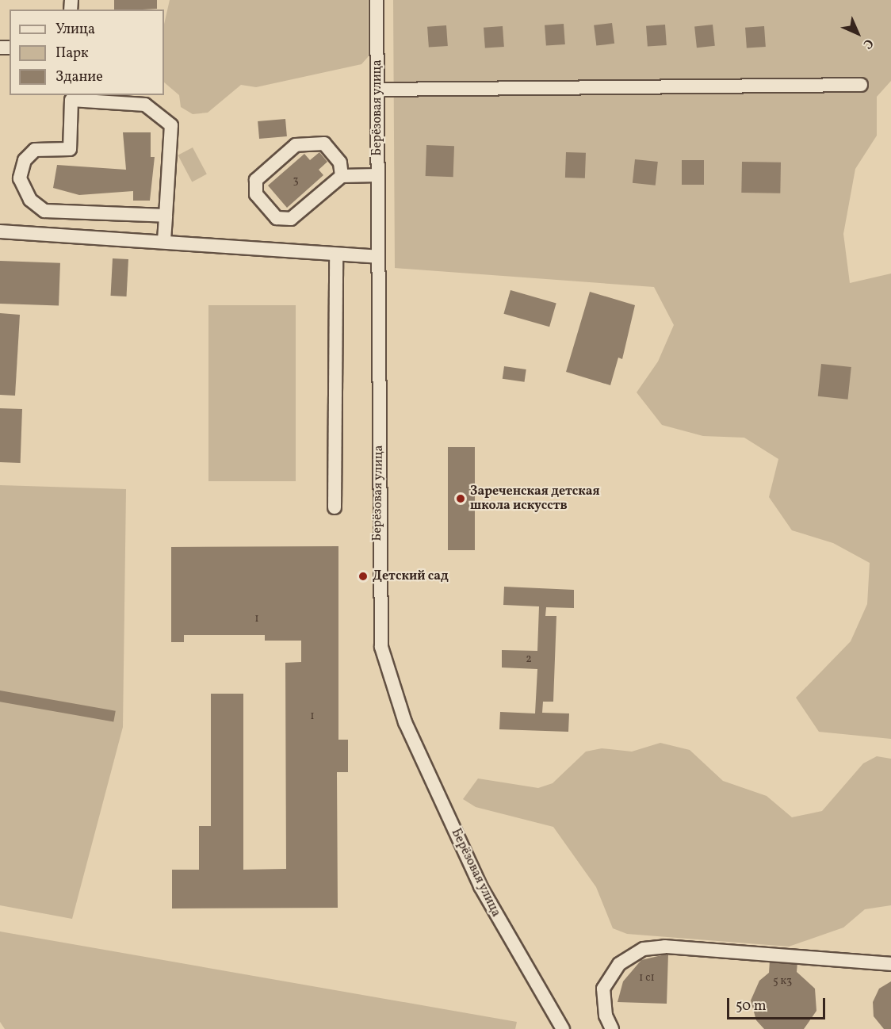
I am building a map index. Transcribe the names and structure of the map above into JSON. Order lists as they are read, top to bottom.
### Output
{
  "streets": {
    "street": ["Берёзовая улица"]
  },
  "places": ["Зареченская детская школа искусств", "Детский сад"],
  "house_numbers": [
    "3",
    "1",
    "2",
    "1",
    "1 с1",
    "5 к3"
  ],
  "legend": ["Улица", "Парк", "Здание"],
  "scale_bar": "50 m",
  "north": "bottom right"
}
